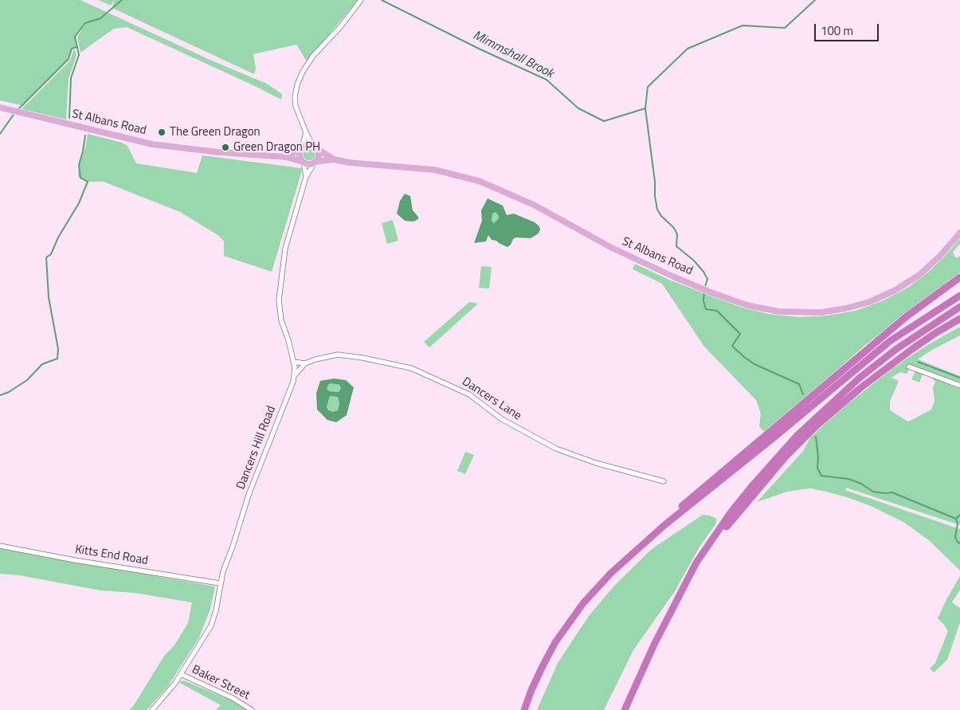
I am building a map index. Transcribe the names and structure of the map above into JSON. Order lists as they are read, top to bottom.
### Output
{
  "streets": {
    "main road": ["St Albans Road"],
    "street": [
      "Dancers Lane",
      "Dancers Hill Road",
      "Kitts End Road",
      "Baker Street"
    ]
  },
  "crossings": [
    ["St Albans Road", "Dancers Hill Road"],
    ["Dancers Lane", "Dancers Hill Road"],
    ["Dancers Hill Road", "Kitts End Road"],
    ["Dancers Hill Road", "Baker Street"]
  ],
  "water": ["Mimmshall Brook"],
  "places": ["The Green Dragon", "Green Dragon PH"],
  "scale_bar": "100 m"
}
